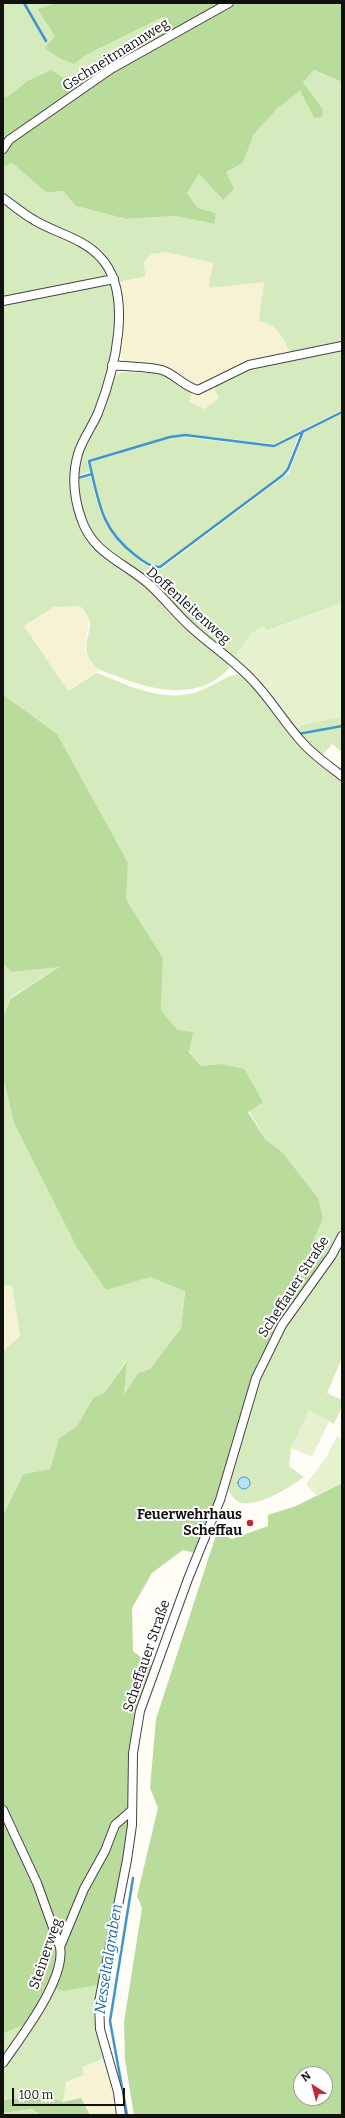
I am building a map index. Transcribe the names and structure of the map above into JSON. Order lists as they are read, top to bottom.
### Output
{
  "streets": {
    "street": [
      "Gschneitmannweg",
      "Doffenleitenweg",
      "Scheffauer Straße",
      "Steinerweg"
    ]
  },
  "crossings": [
    ["Scheffauer Straße", "Steinerweg"]
  ],
  "water": ["Nesseltalgraben"],
  "places": ["Feuerwehrhaus Scheffau"],
  "scale_bar": "100 m",
  "north": "top left"
}
